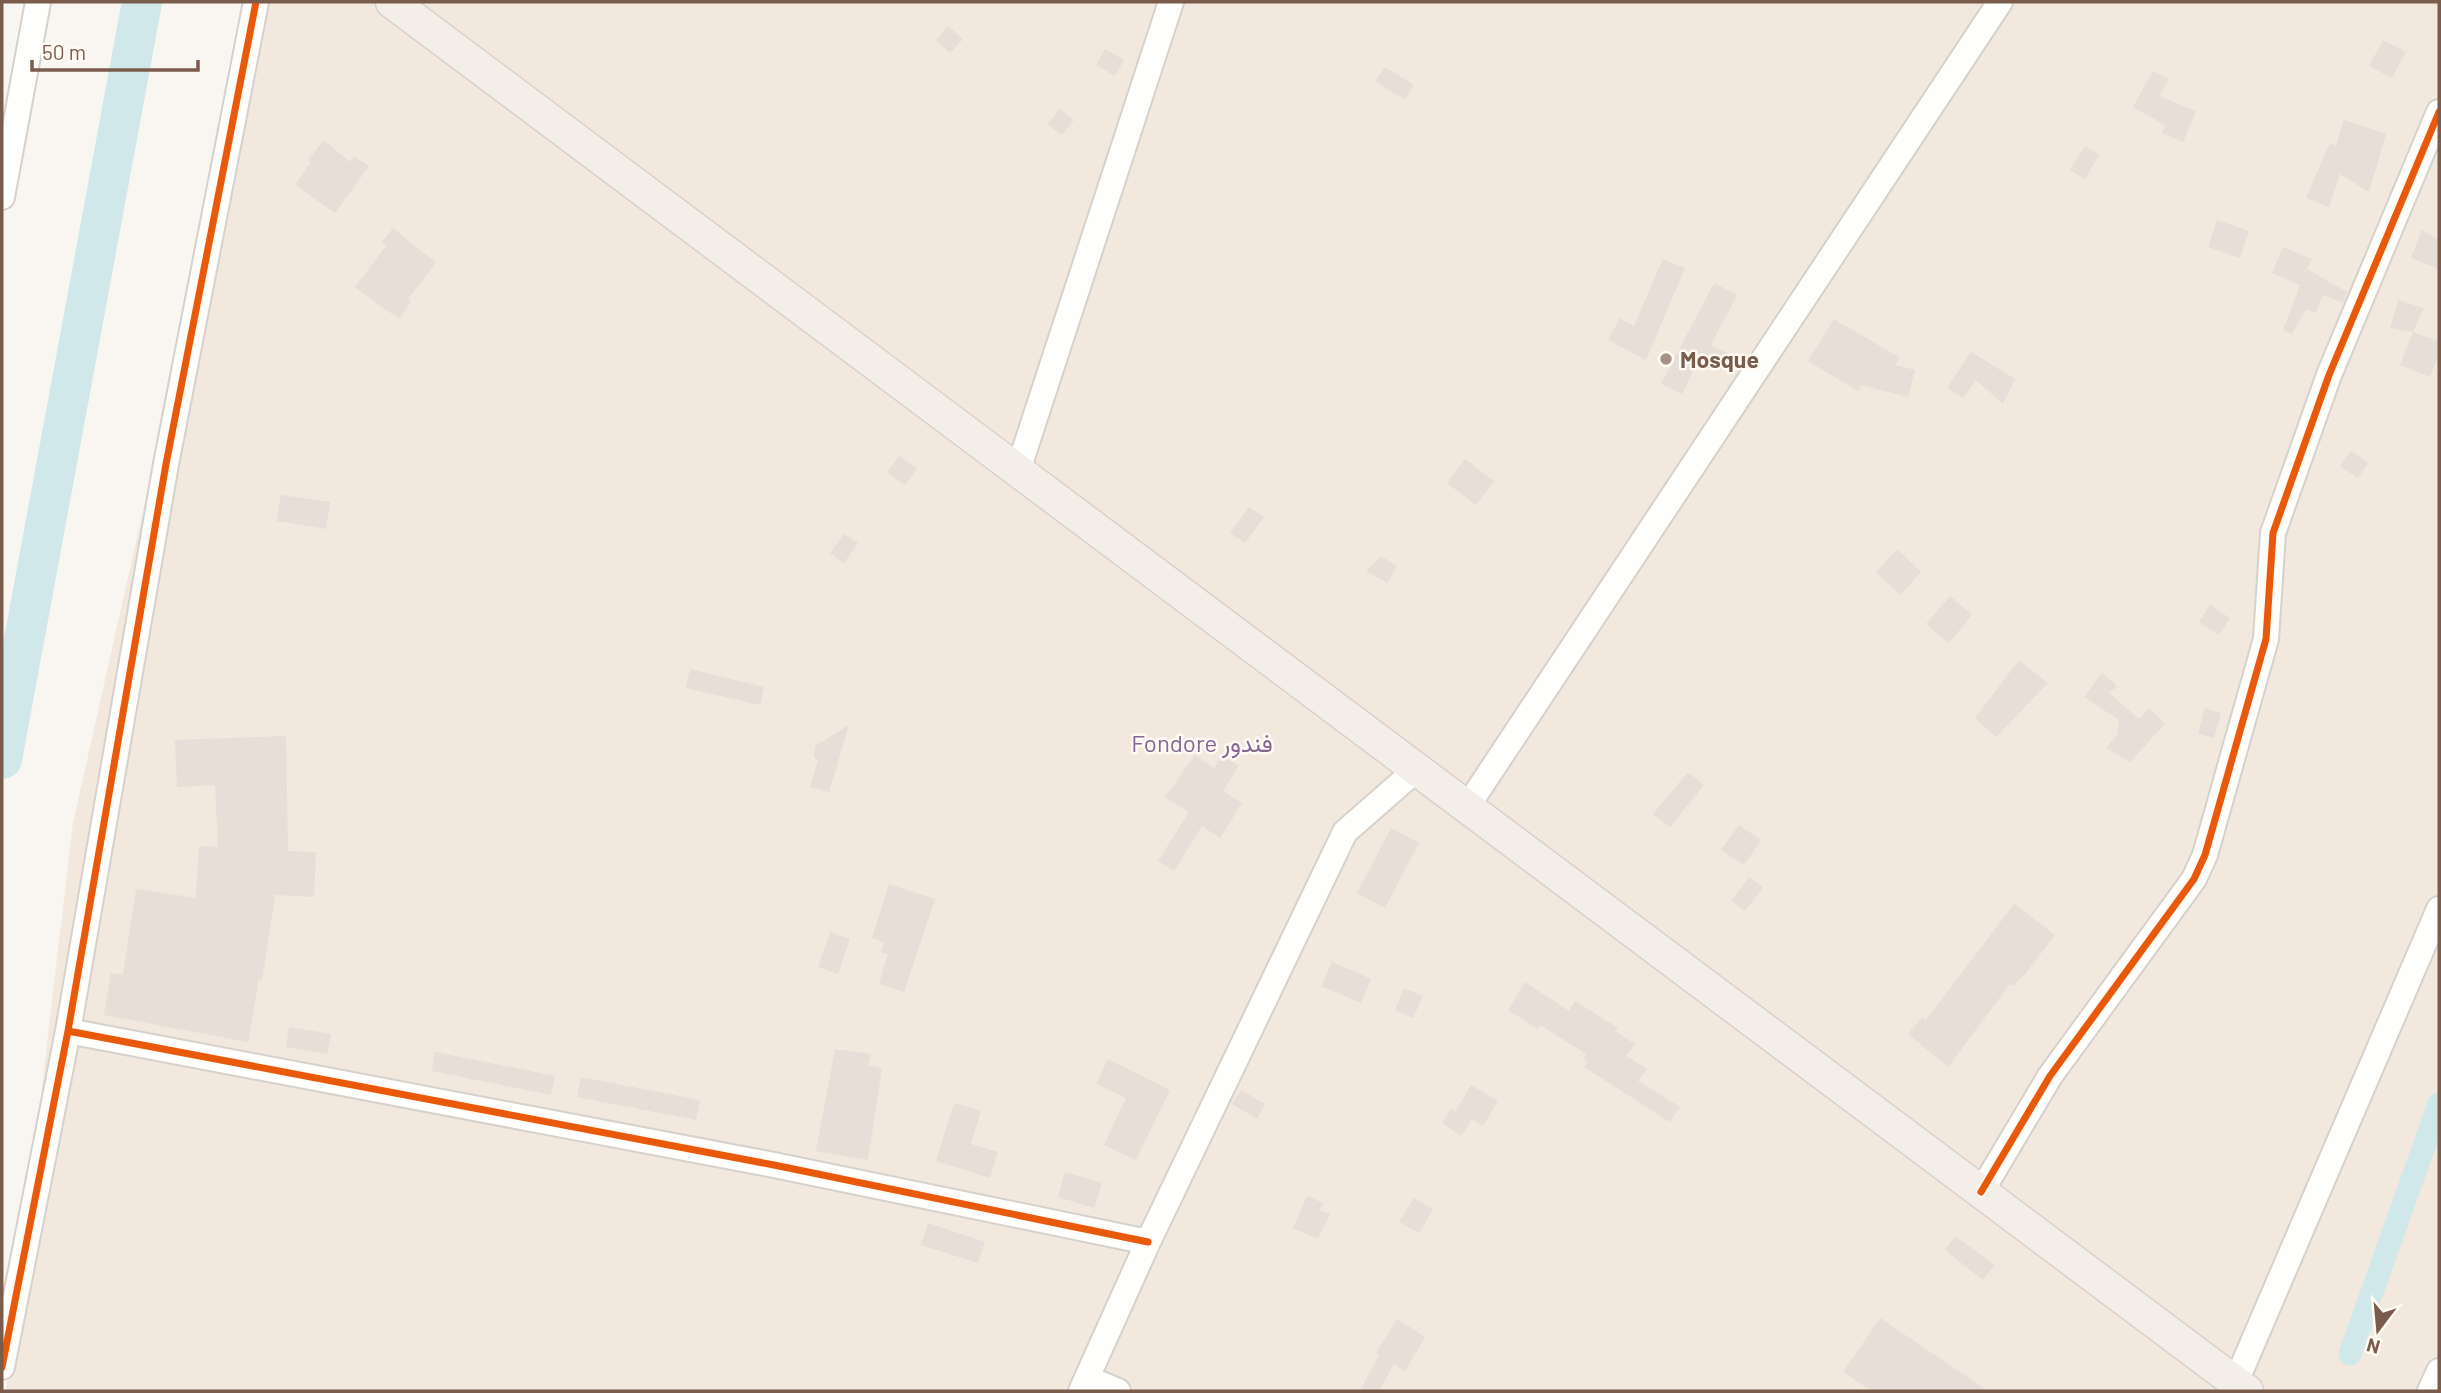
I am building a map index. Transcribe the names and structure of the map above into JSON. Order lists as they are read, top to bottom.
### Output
{
  "districts": ["Fondore فندور"],
  "places": ["Mosque"],
  "scale_bar": "50 m",
  "north": "bottom"
}
